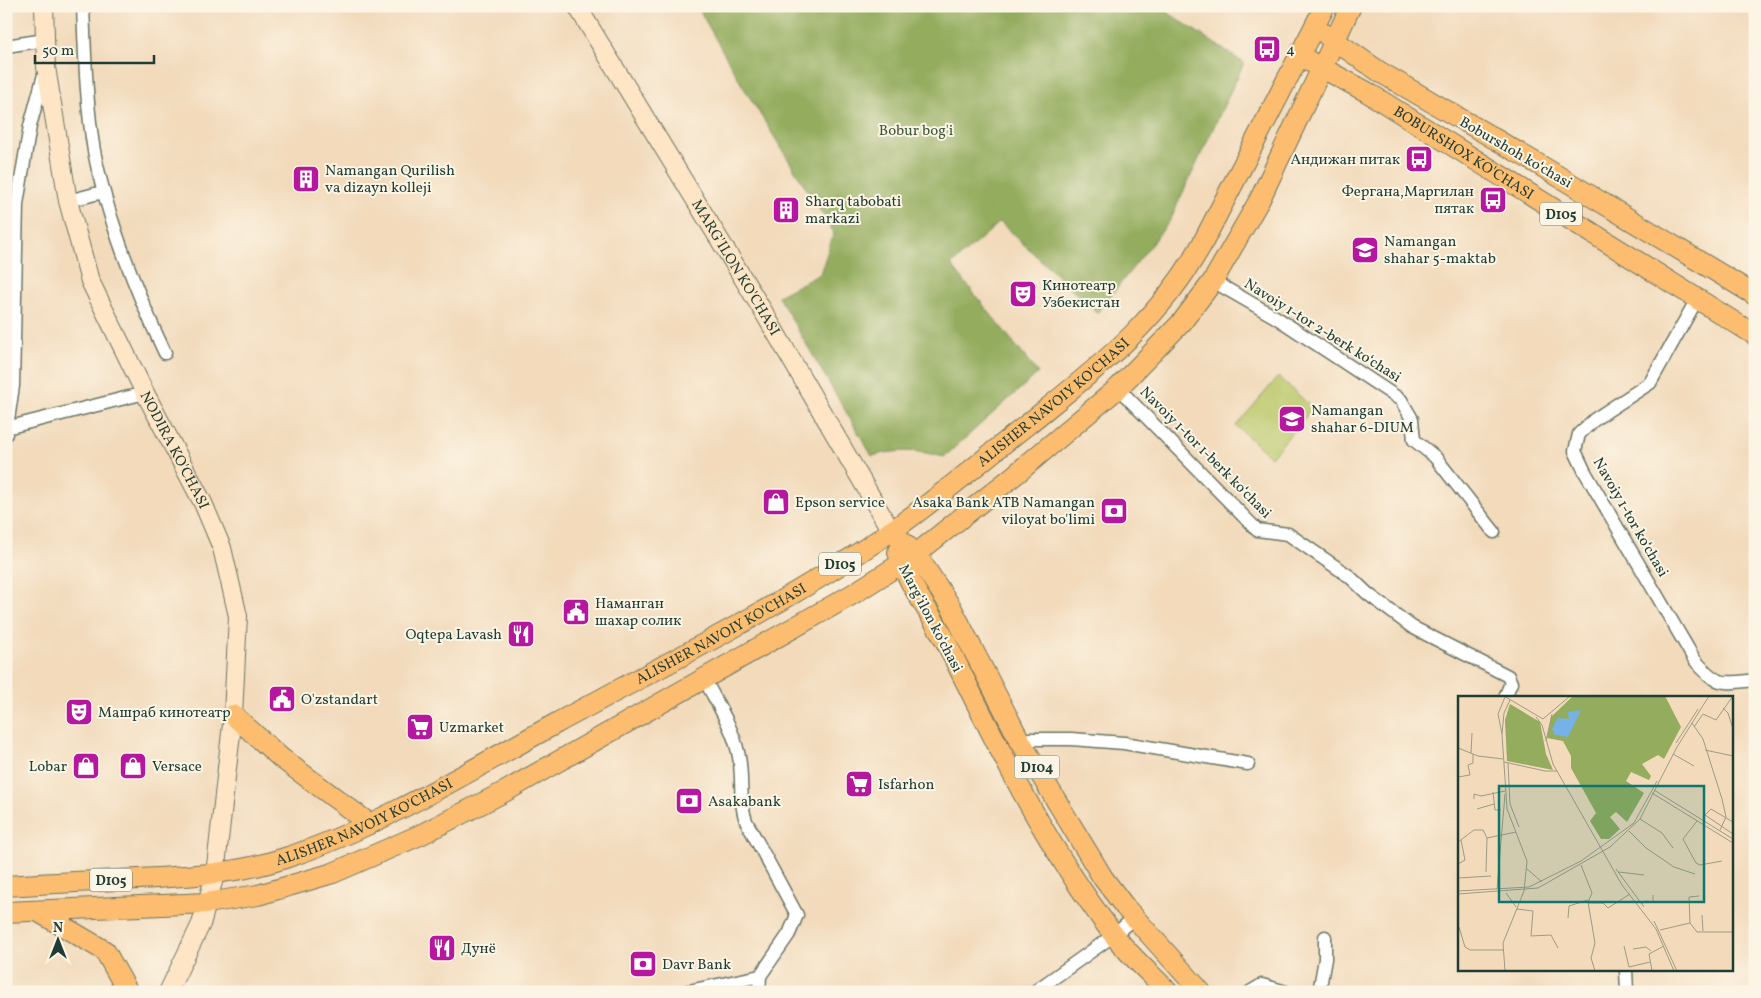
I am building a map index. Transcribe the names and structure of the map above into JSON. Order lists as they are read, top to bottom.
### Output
{
  "streets": {
    "main road": [
      "Boburshoh koʻchasi",
      "BOBURSHOX KO'CHASI",
      "D105",
      "MARG'ILON KO'CHASI",
      "ALISHER NAVOIY KO'CHASI",
      "NODIRA KO'CHASI",
      "Margʻilon koʻchasi",
      "D104"
    ],
    "street": ["Navoiy 1-tor 2-berk koʻchasi", "Navoiy 1-tor 1-berk koʻchasi", "Navoiy 1-tor koʻchasi"]
  },
  "crossings": [
    ["Boburshoh koʻchasi", "D105"],
    ["BOBURSHOX KO'CHASI", "D105"],
    ["BOBURSHOX KO'CHASI", "ALISHER NAVOIY KO'CHASI"],
    ["BOBURSHOX KO'CHASI", "Navoiy 1-tor koʻchasi"],
    ["D105", "Navoiy 1-tor 2-berk koʻchasi"],
    ["D105", "ALISHER NAVOIY KO'CHASI"],
    ["D105", "NODIRA KO'CHASI"],
    ["D105", "Navoiy 1-tor 1-berk koʻchasi"],
    ["D105", "Margʻilon koʻchasi"],
    ["MARG'ILON KO'CHASI", "ALISHER NAVOIY KO'CHASI"],
    ["MARG'ILON KO'CHASI", "Margʻilon koʻchasi"],
    ["ALISHER NAVOIY KO'CHASI", "NODIRA KO'CHASI"],
    ["ALISHER NAVOIY KO'CHASI", "Margʻilon koʻchasi"]
  ],
  "parks": ["Bobur bog'i"],
  "places": {
    "bus stop": ["4", "Андижан питак", "Фергана,Маргилан пятак"],
    "building": ["Namangan Qurilish va dizayn kolleji", "Sharq tabobati markazi"],
    "school or university": ["Namangan shahar 5-maktab", "Namangan shahar 6-DIUM"],
    "theatre": ["Кинотеатр Узбекистан", "Машраб кинотеатр"],
    "shop": ["Epson service", "Lobar", "Versace"],
    "bank": ["Asaka Bank ATB Namangan viloyat bo'limi", "Asakabank", "Davr Bank"],
    "public building": ["Наманган шахар солик", "O'zstandart"],
    "restaurant": ["Oqtepa Lavash", "Дунё"],
    "supermarket": ["Uzmarket", "Isfarhon"]
  },
  "scale_bar": "50 m",
  "north": "top"
}
